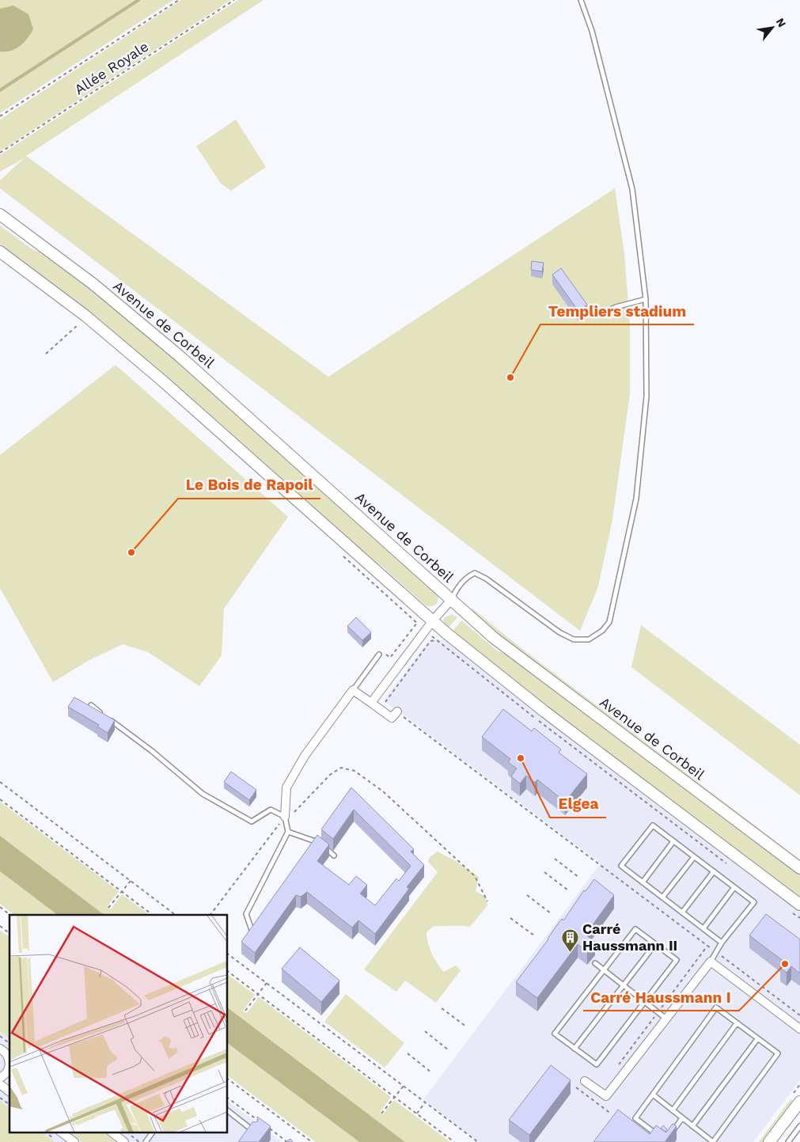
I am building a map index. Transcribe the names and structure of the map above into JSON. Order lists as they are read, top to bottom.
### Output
{
  "streets": {
    "main road": ["Avenue de Corbeil"],
    "path": ["Allée Royale"]
  },
  "places": {
    "other": [
      "Templiers stadium",
      "Le Bois de Rapoil",
      "Elgea",
      "Carré Haussmann I"
    ],
    "building": ["Carré Haussmann II"]
  },
  "north": "top right"
}
